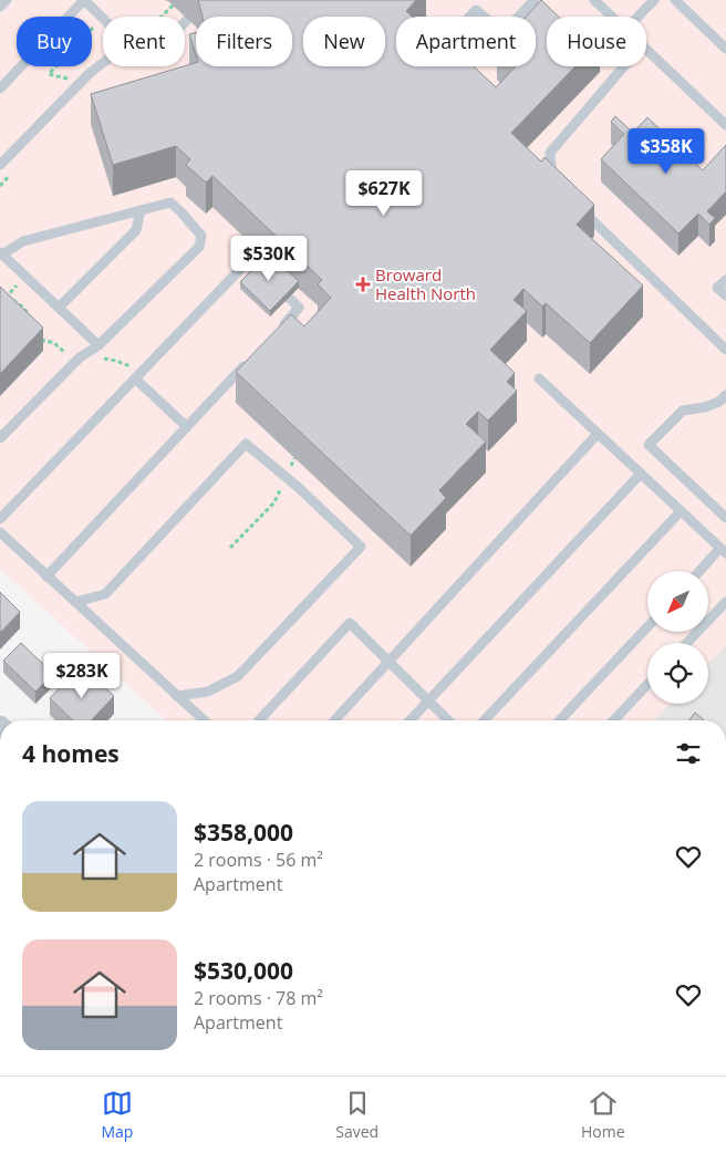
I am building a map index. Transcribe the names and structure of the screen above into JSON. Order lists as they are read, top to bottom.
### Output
{
  "places": {
    "health": ["Broward Health North"]
  },
  "north": "bottom left",
  "page": {
    "chip": [
      "Buy",
      "Rent",
      "Filters",
      "New",
      "Apartment",
      "House"
    ],
    "price": [
      "$358K",
      "$627K",
      "$530K",
      "$283K"
    ],
    "heading": "4 homes",
    "list": [
      {
        "name": "$358,000",
        "note": "2 rooms · 56 m² · Apartment"
      },
      {
        "name": "$530,000",
        "note": "2 rooms · 78 m² · Apartment"
      }
    ],
    "tabs": ["Map", "Saved", "Home"]
  }
}
